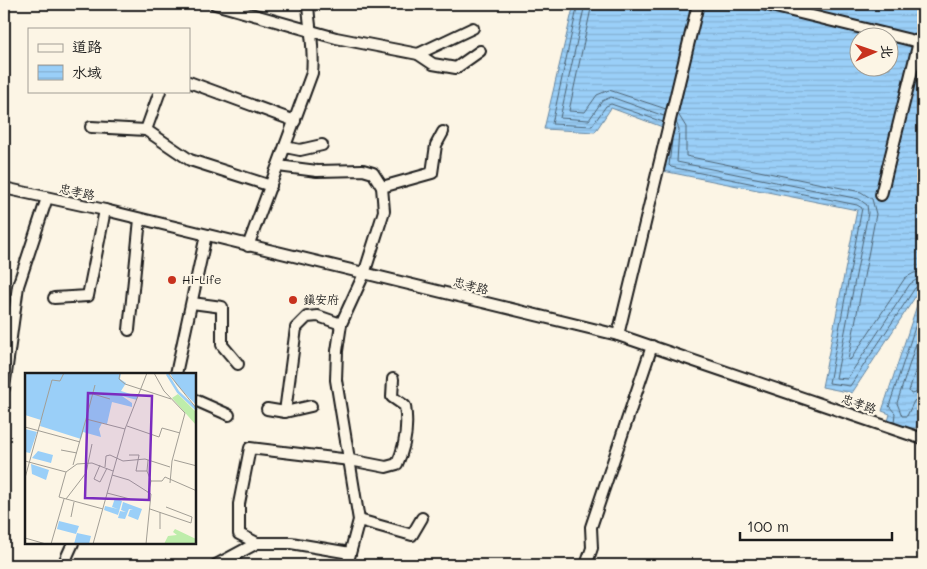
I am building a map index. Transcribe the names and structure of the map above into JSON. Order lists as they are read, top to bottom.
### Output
{
  "streets": {
    "street": ["忠孝路"]
  },
  "places": ["Hi-Life", "鎮安府"],
  "legend": ["道路", "水域"],
  "scale_bar": "100 m",
  "north": "right"
}
